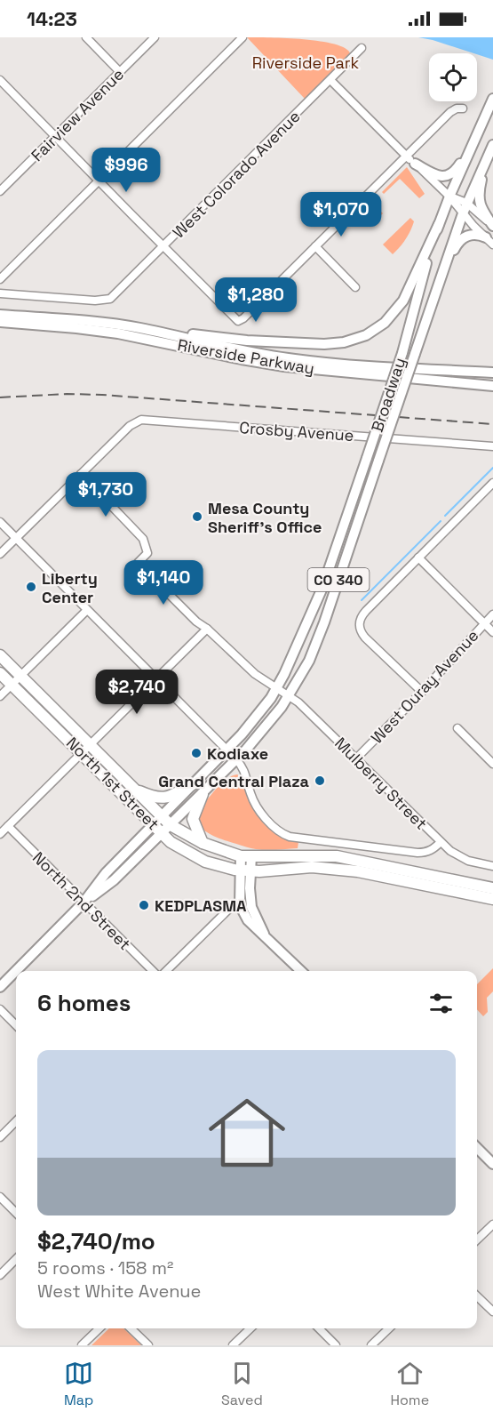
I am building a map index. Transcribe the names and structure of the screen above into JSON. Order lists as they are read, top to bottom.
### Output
{
  "streets": {
    "highway": ["North 1st Street"],
    "main road": ["Riverside Parkway", "Broadway", "CO 340"],
    "street": [
      "Fairview Avenue",
      "West Colorado Avenue",
      "Crosby Avenue",
      "West Ouray Avenue",
      "Mulberry Street",
      "North 2nd Street"
    ]
  },
  "crossings": [
    ["Broadway", "CO 340"],
    ["Broadway", "Mulberry Street"],
    ["Crosby Avenue", "Mulberry Street"],
    ["CO 340", "North 1st Street"],
    ["CO 340", "Mulberry Street"],
    ["West Ouray Avenue", "Mulberry Street"]
  ],
  "parks": ["Riverside Park"],
  "places": [
    "Mesa County Sheriff's Office",
    "Liberty Center",
    "Kodiaxe",
    "Grand Central Plaza",
    "KEDPLASMA"
  ],
  "page": {
    "status": "14:23",
    "price": [
      "$996",
      "$1,070",
      "$1,280",
      "$1,730",
      "$1,140",
      "$2,740"
    ],
    "heading": "6 homes",
    "list": [
      {
        "name": "$2,740/mo",
        "note": "5 rooms · 158 m² · West White Avenue"
      }
    ],
    "tabs": ["Map", "Saved", "Home"]
  }
}
